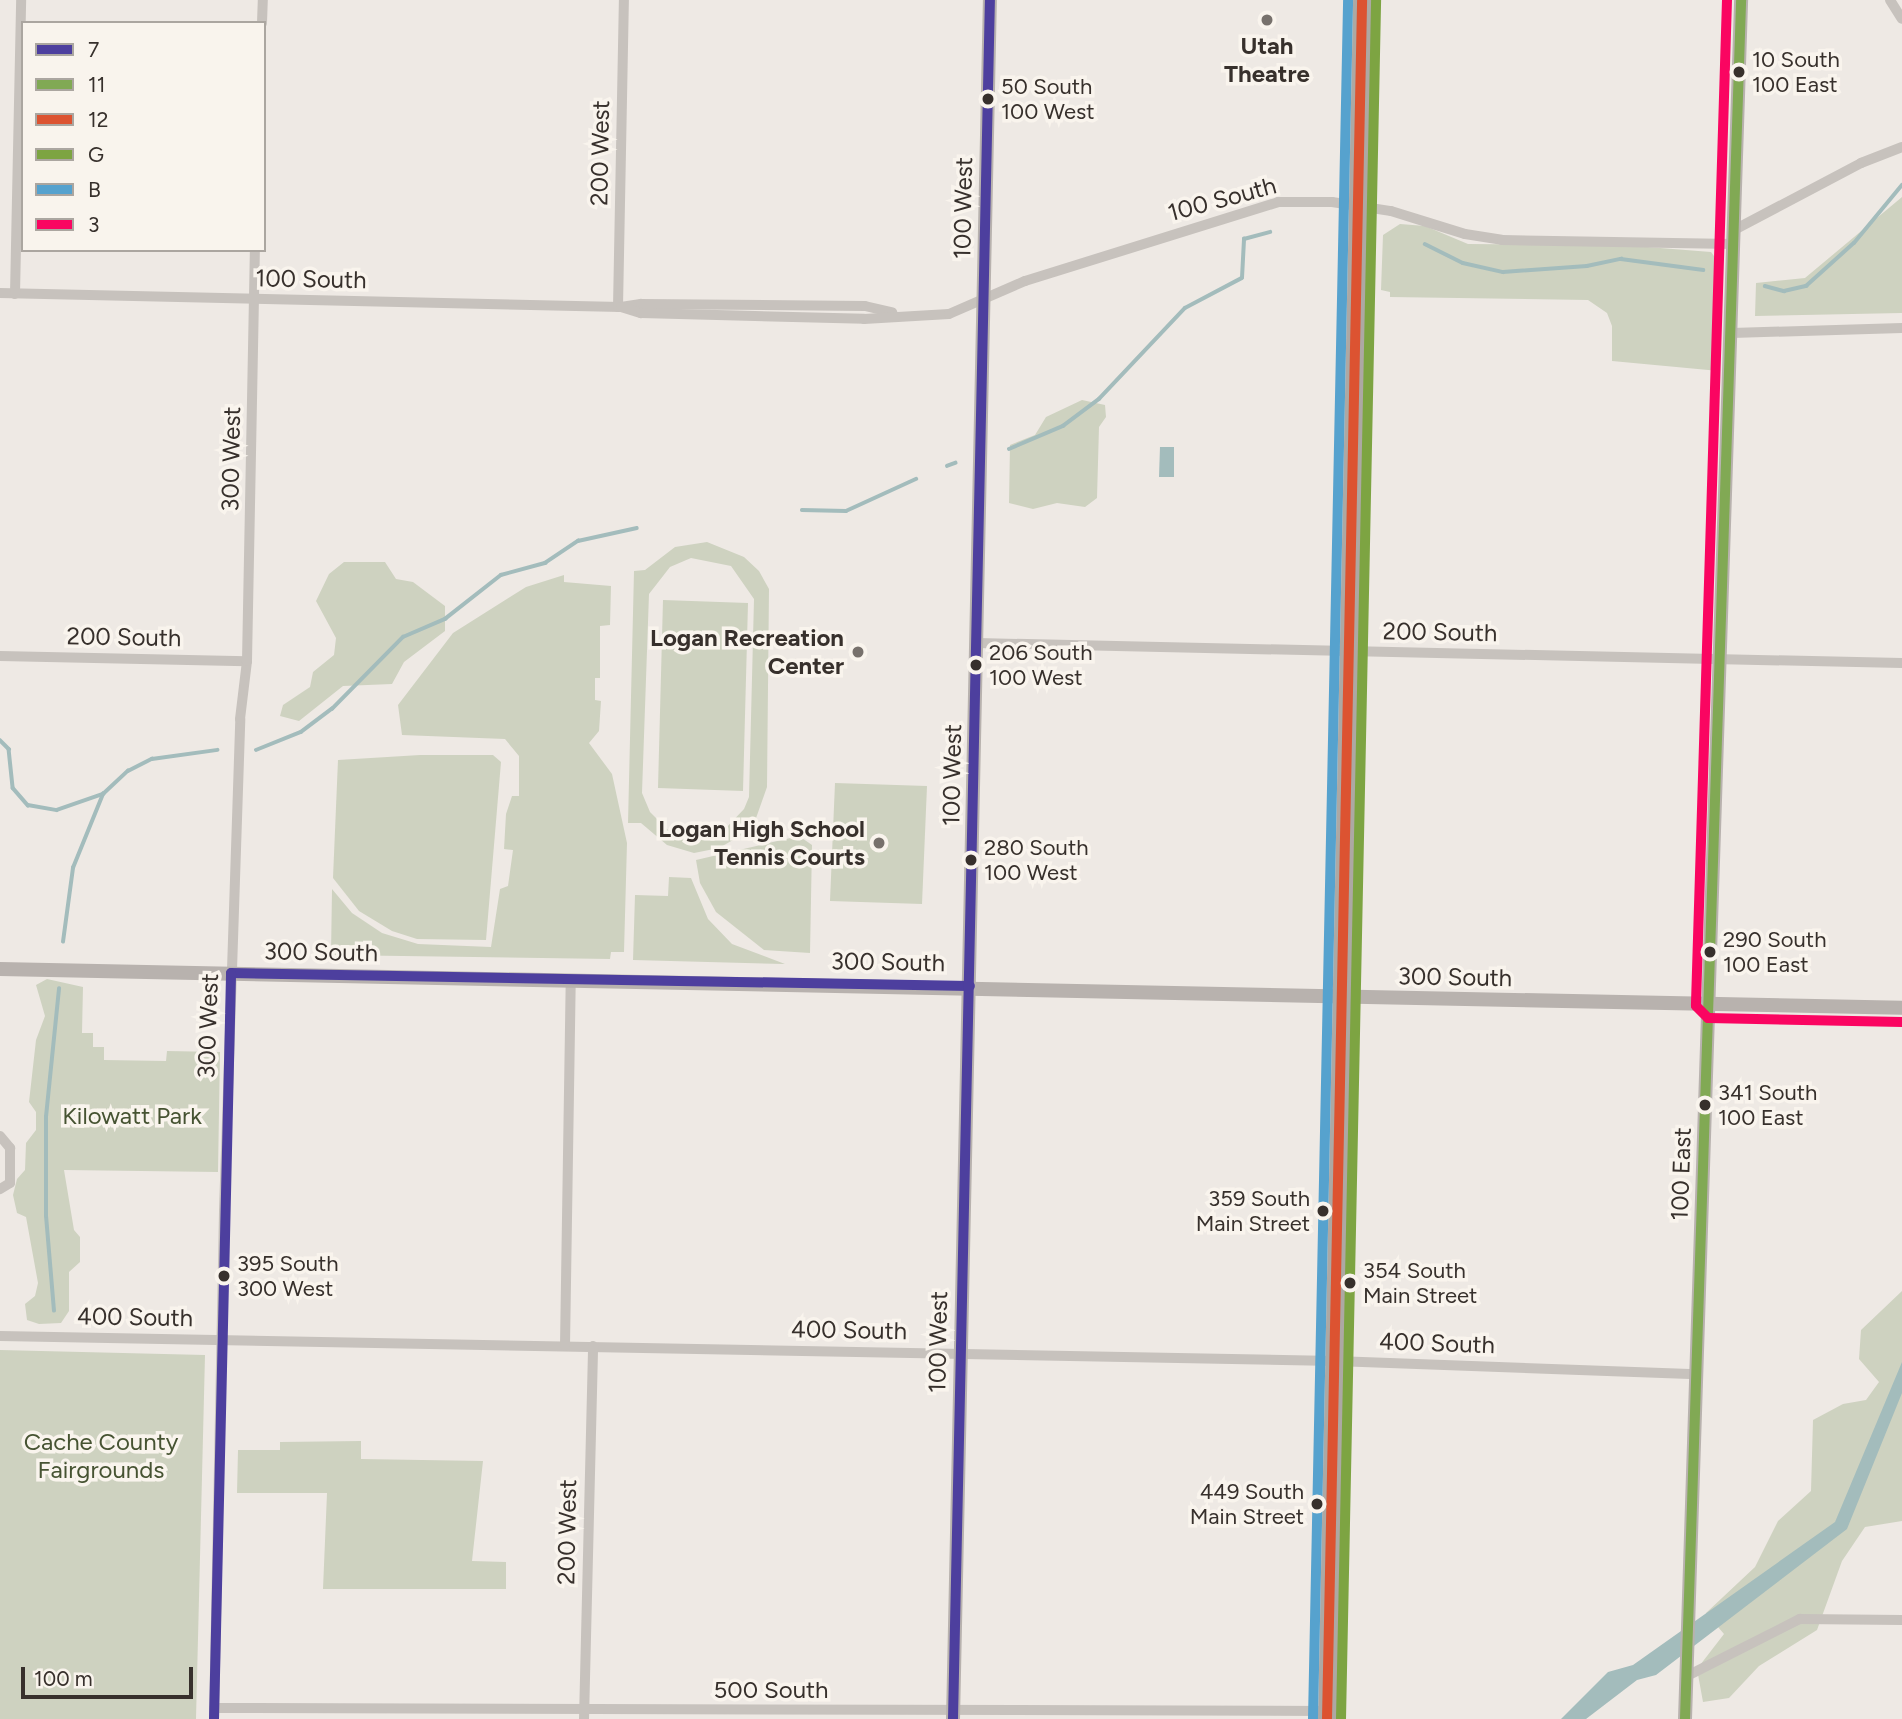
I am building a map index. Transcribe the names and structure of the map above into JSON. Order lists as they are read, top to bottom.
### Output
{
  "streets": {
    "street": [
      "200 West",
      "100 South",
      "100 West",
      "300 West",
      "200 South",
      "300 South",
      "100 East",
      "400 South",
      "500 South"
    ]
  },
  "crossings": [
    ["200 West", "100 South"],
    ["200 West", "400 South"],
    ["200 West", "500 South"],
    ["100 South", "100 West"],
    ["100 South", "300 West"],
    ["100 South", "100 East"],
    ["100 West", "200 South"],
    ["100 West", "300 South"],
    ["100 West", "400 South"],
    ["100 West", "500 South"],
    ["300 West", "200 South"],
    ["300 West", "300 South"],
    ["300 West", "400 South"],
    ["300 West", "500 South"],
    ["200 South", "100 East"],
    ["300 South", "100 East"],
    ["100 East", "400 South"]
  ],
  "parks": ["Kilowatt Park", "Cache County Fairgrounds"],
  "places": [
    "Utah Theatre",
    "10 South 100 East",
    "50 South 100 West",
    "Logan Recreation Center",
    "206 South 100 West",
    "Logan High School Tennis Courts",
    "280 South 100 West",
    "290 South 100 East",
    "341 South 100 East",
    "359 South Main Street",
    "395 South 300 West",
    "354 South Main Street",
    "449 South Main Street"
  ],
  "lines": [
    "transit line 7",
    "transit line 11",
    "transit line 12",
    "transit line G",
    "transit line B",
    "transit line 3"
  ],
  "legend": [
    "7",
    "11",
    "12",
    "G",
    "B",
    "3"
  ],
  "scale_bar": "100 m"
}
